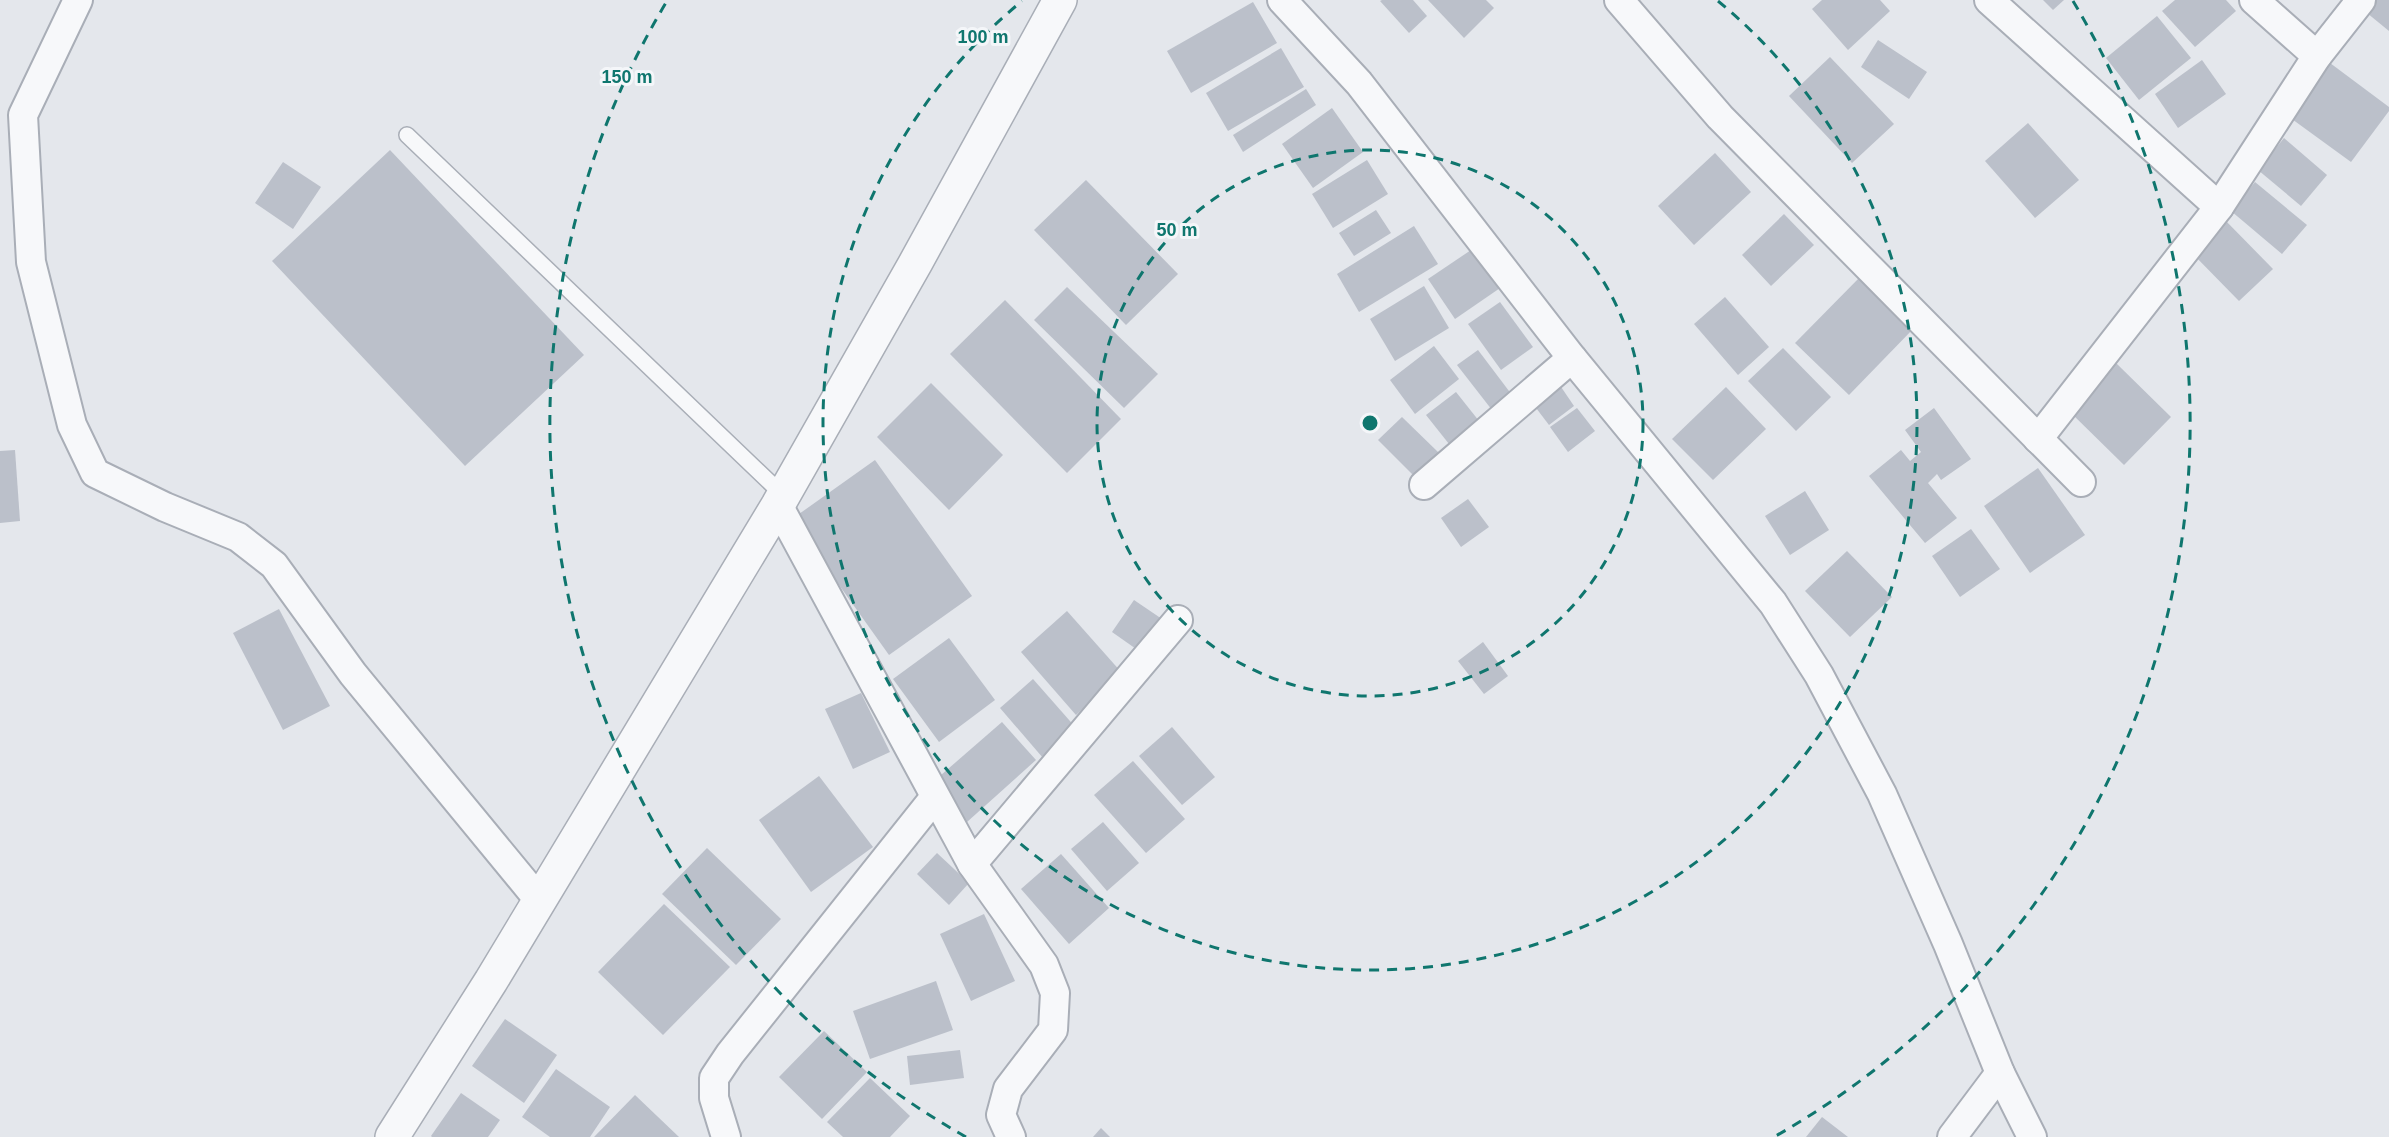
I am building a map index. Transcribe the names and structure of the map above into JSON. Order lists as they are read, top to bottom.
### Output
{
  "rings": ["100 m", "150 m", "50 m"]
}
